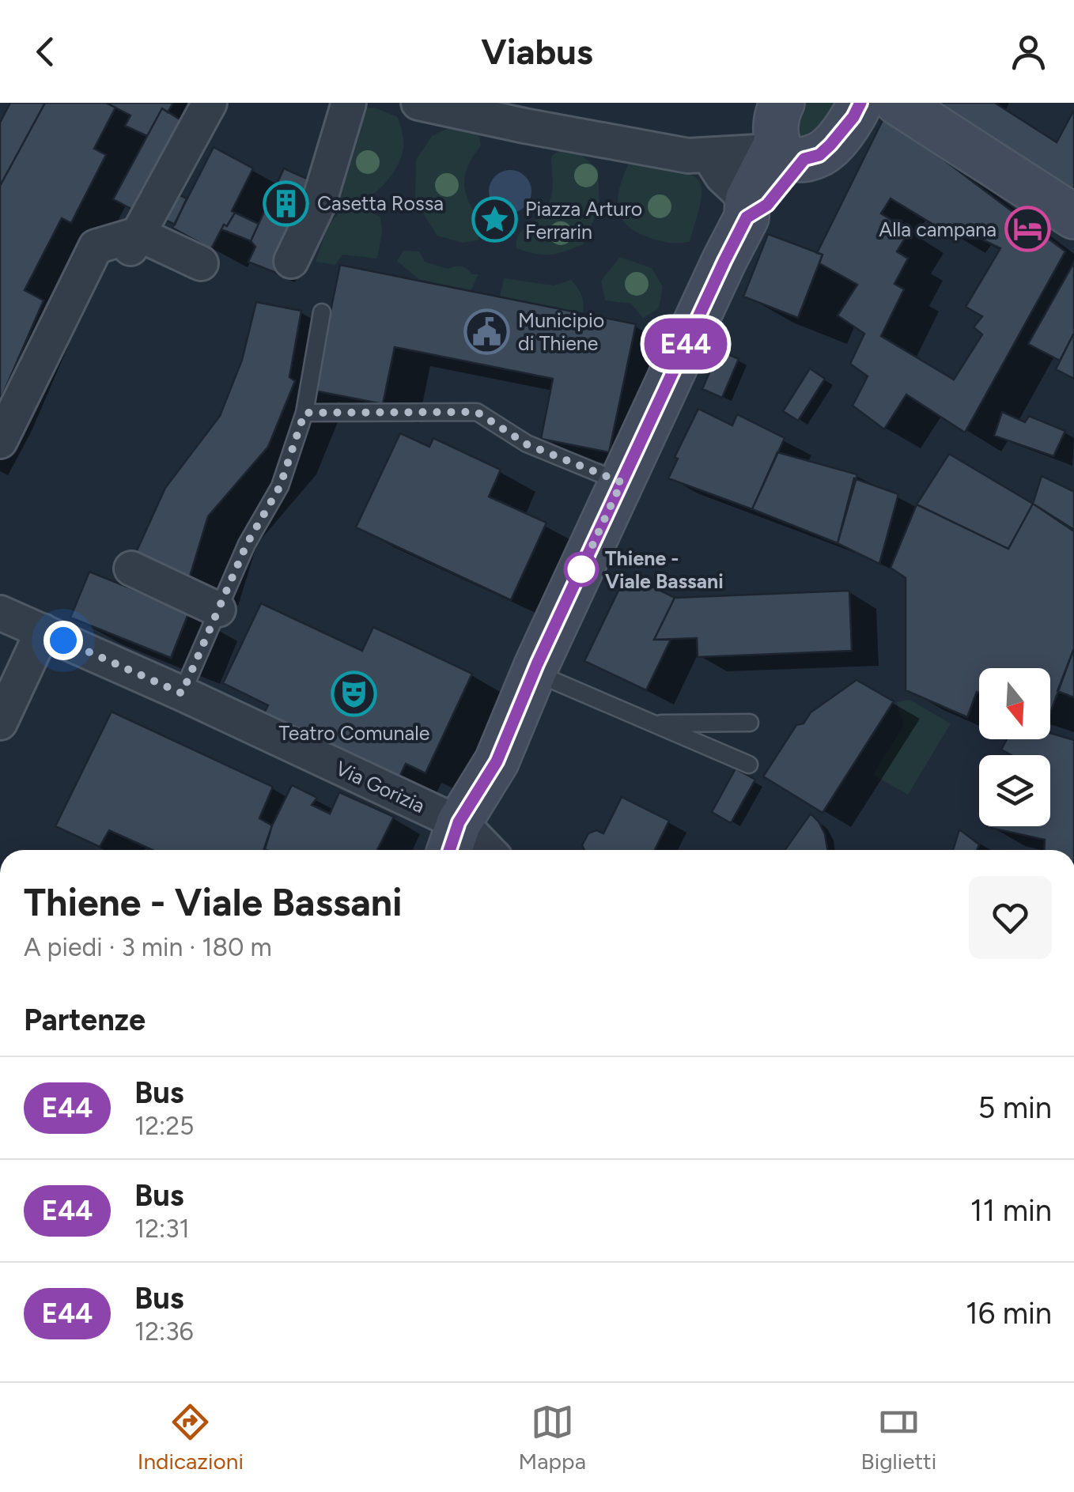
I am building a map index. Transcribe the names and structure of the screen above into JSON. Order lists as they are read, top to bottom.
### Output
{
  "streets": {
    "street": ["Via Gorizia"]
  },
  "places": {
    "building": ["Casetta Rossa"],
    "place": ["Piazza Arturo Ferrarin"],
    "hotel": ["Alla campana"],
    "public building": ["Municipio di Thiene"],
    "other": ["Thiene - Viale Bassani"],
    "theatre": ["Teatro Comunale"]
  },
  "lines": ["bus line E44"],
  "north": "bottom",
  "page": {
    "header": "Viabus",
    "on_map": "E44",
    "heading": [
      ["Thiene - Viale Bassani", "A piedi · 3 min · 180 m"],
      "Partenze"
    ],
    "list": [
      {
        "mark": "E44",
        "name": "Bus",
        "note": "12:25",
        "value": "5 min"
      },
      {
        "mark": "E44",
        "name": "Bus",
        "note": "12:31",
        "value": "11 min"
      },
      {
        "mark": "E44",
        "name": "Bus",
        "note": "12:36",
        "value": "16 min"
      }
    ],
    "tabs": ["Indicazioni", "Mappa", "Biglietti"]
  }
}
